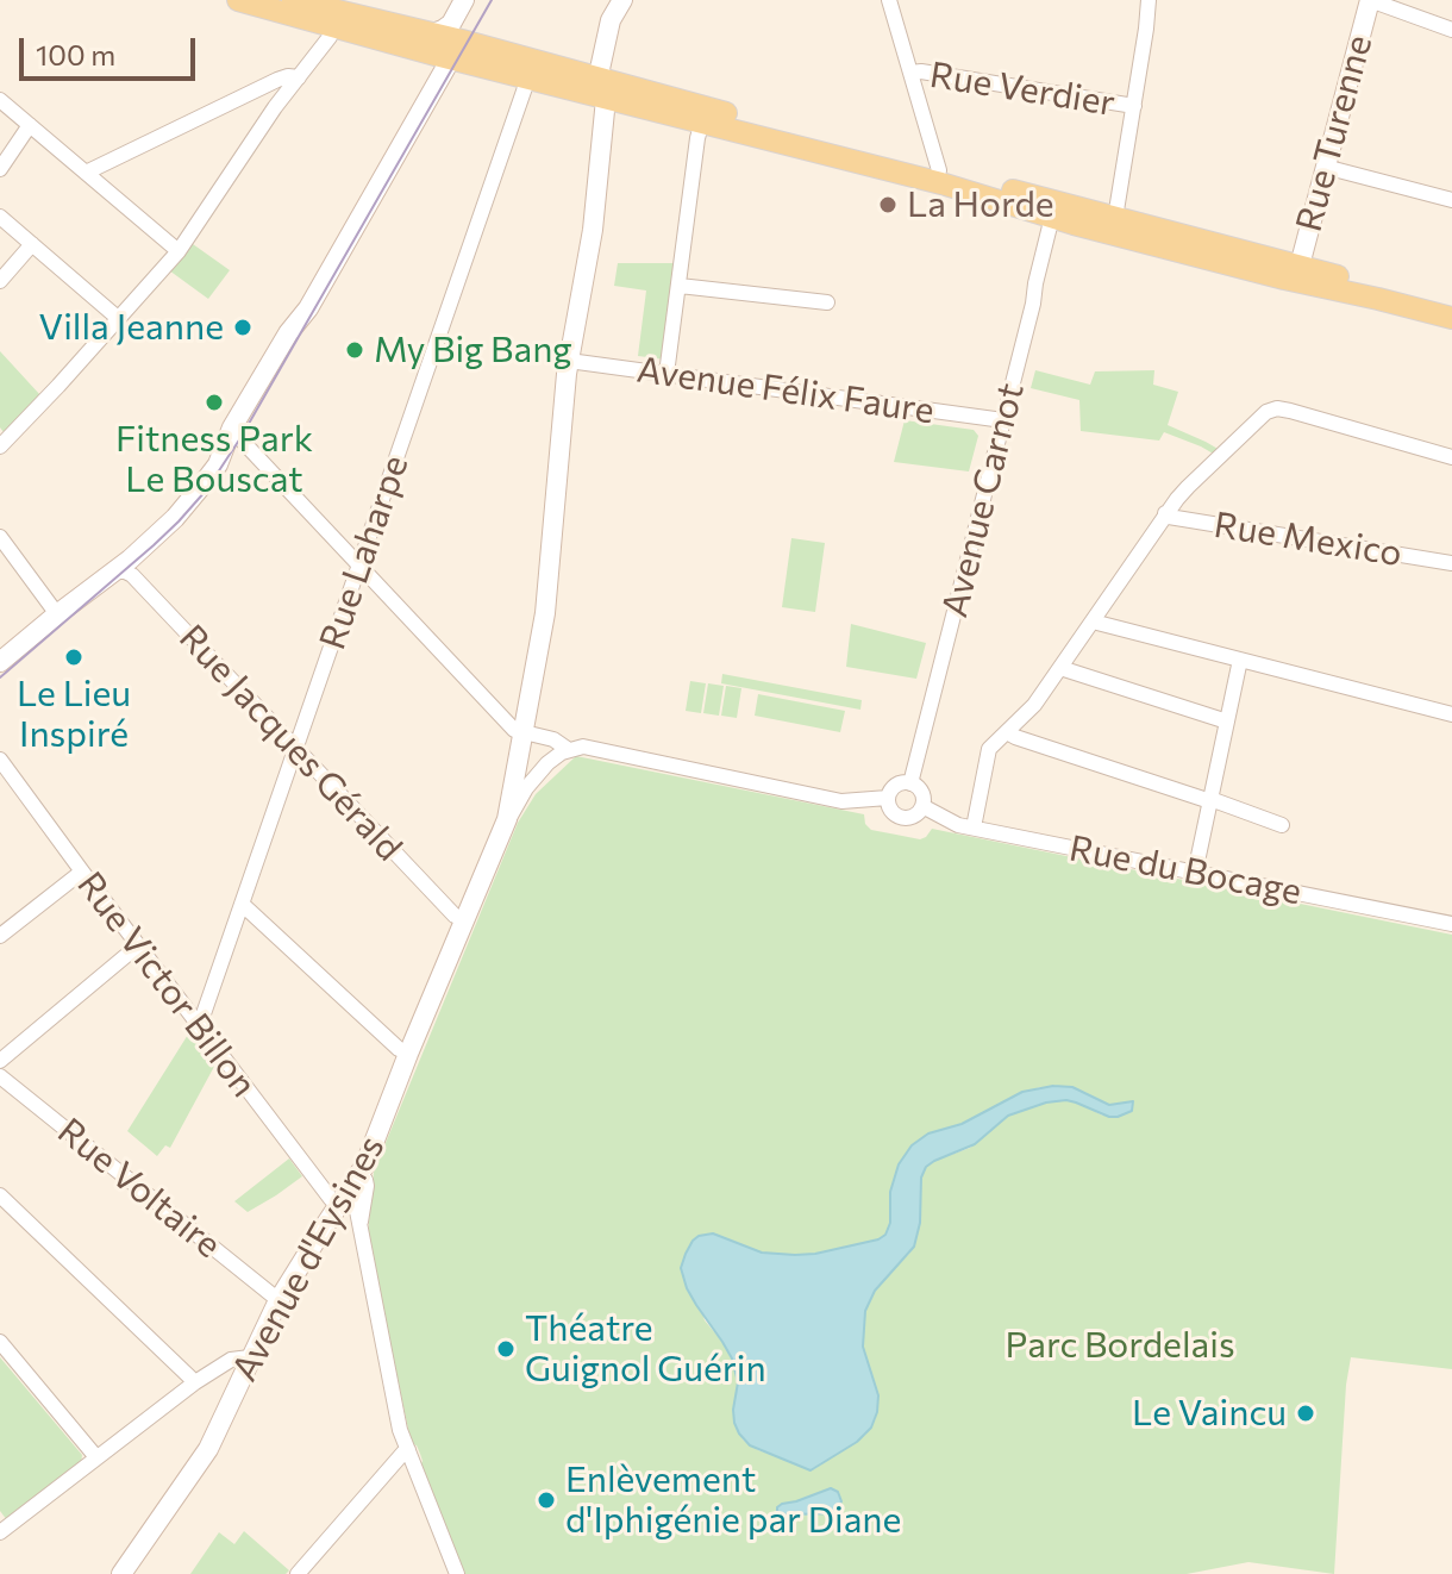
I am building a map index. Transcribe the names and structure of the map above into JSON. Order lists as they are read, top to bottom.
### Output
{
  "streets": {
    "street": [
      "Rue Verdier",
      "Rue Turenne",
      "Avenue Félix Faure",
      "Avenue Carnot",
      "Rue Mexico",
      "Rue Laharpe",
      "Rue Jacques Gérald",
      "Rue du Bocage",
      "Rue Victor Billon",
      "Rue Voltaire",
      "Avenue d'Eysines"
    ]
  },
  "crossings": [
    ["Avenue Félix Faure", "Avenue Carnot"],
    ["Avenue Félix Faure", "Avenue d'Eysines"],
    ["Avenue Carnot", "Rue du Bocage"],
    ["Rue Laharpe", "Rue Jacques Gérald"],
    ["Rue Laharpe", "Rue Victor Billon"],
    ["Rue Jacques Gérald", "Avenue d'Eysines"],
    ["Rue Victor Billon", "Avenue d'Eysines"],
    ["Rue Voltaire", "Avenue d'Eysines"]
  ],
  "parks": ["Parc Bordelais"],
  "places": [
    "La Horde",
    "Villa Jeanne",
    "My Big Bang",
    "Fitness Park Le Bouscat",
    "Le Lieu Inspiré",
    "Théatre Guignol Guérin",
    "Le Vaincu",
    "Enlèvement d'Iphigénie par Diane"
  ],
  "scale_bar": "100 m"
}
